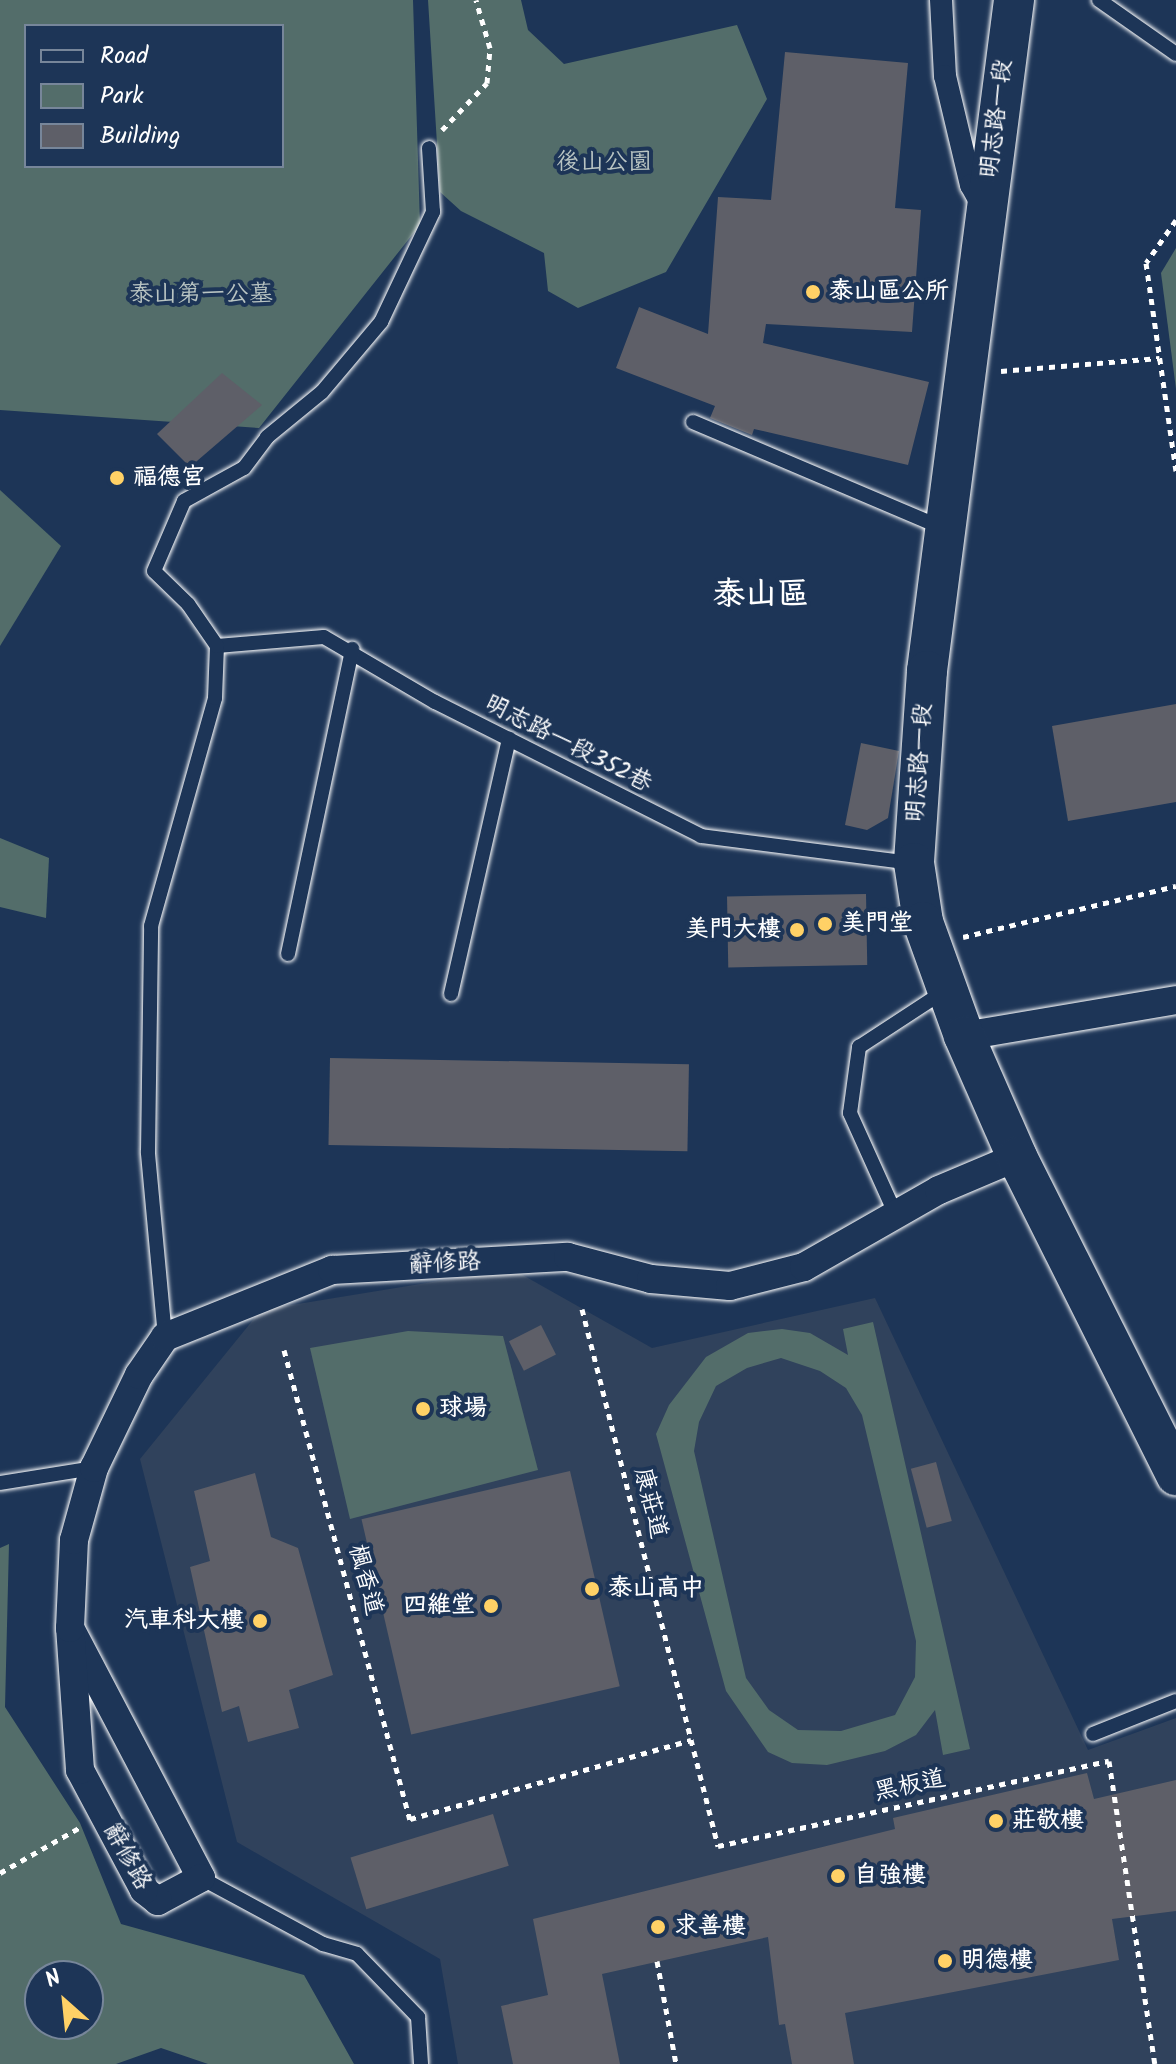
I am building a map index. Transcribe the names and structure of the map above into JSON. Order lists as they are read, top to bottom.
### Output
{
  "streets": {
    "main road": ["明志路一段"],
    "street": ["辭修路"],
    "lane": ["明志路一段352巷"],
    "path": ["康莊道", "楓香道", "黑板道"]
  },
  "crossings": [
    ["明志路一段", "明志路一段352巷"],
    ["明志路一段", "辭修路"],
    ["康莊道", "楓香道"],
    ["康莊道", "黑板道"]
  ],
  "districts": ["泰山區"],
  "parks": ["後山公園", "泰山第一公墓"],
  "places": [
    "泰山區公所",
    "福德宮",
    "美門堂",
    "美門大樓",
    "球場",
    "泰山高中",
    "四維堂",
    "汽車科大樓",
    "莊敬樓",
    "自強樓",
    "求善樓",
    "明德樓"
  ],
  "legend": ["Road", "Park", "Building"],
  "north": "top left"
}
